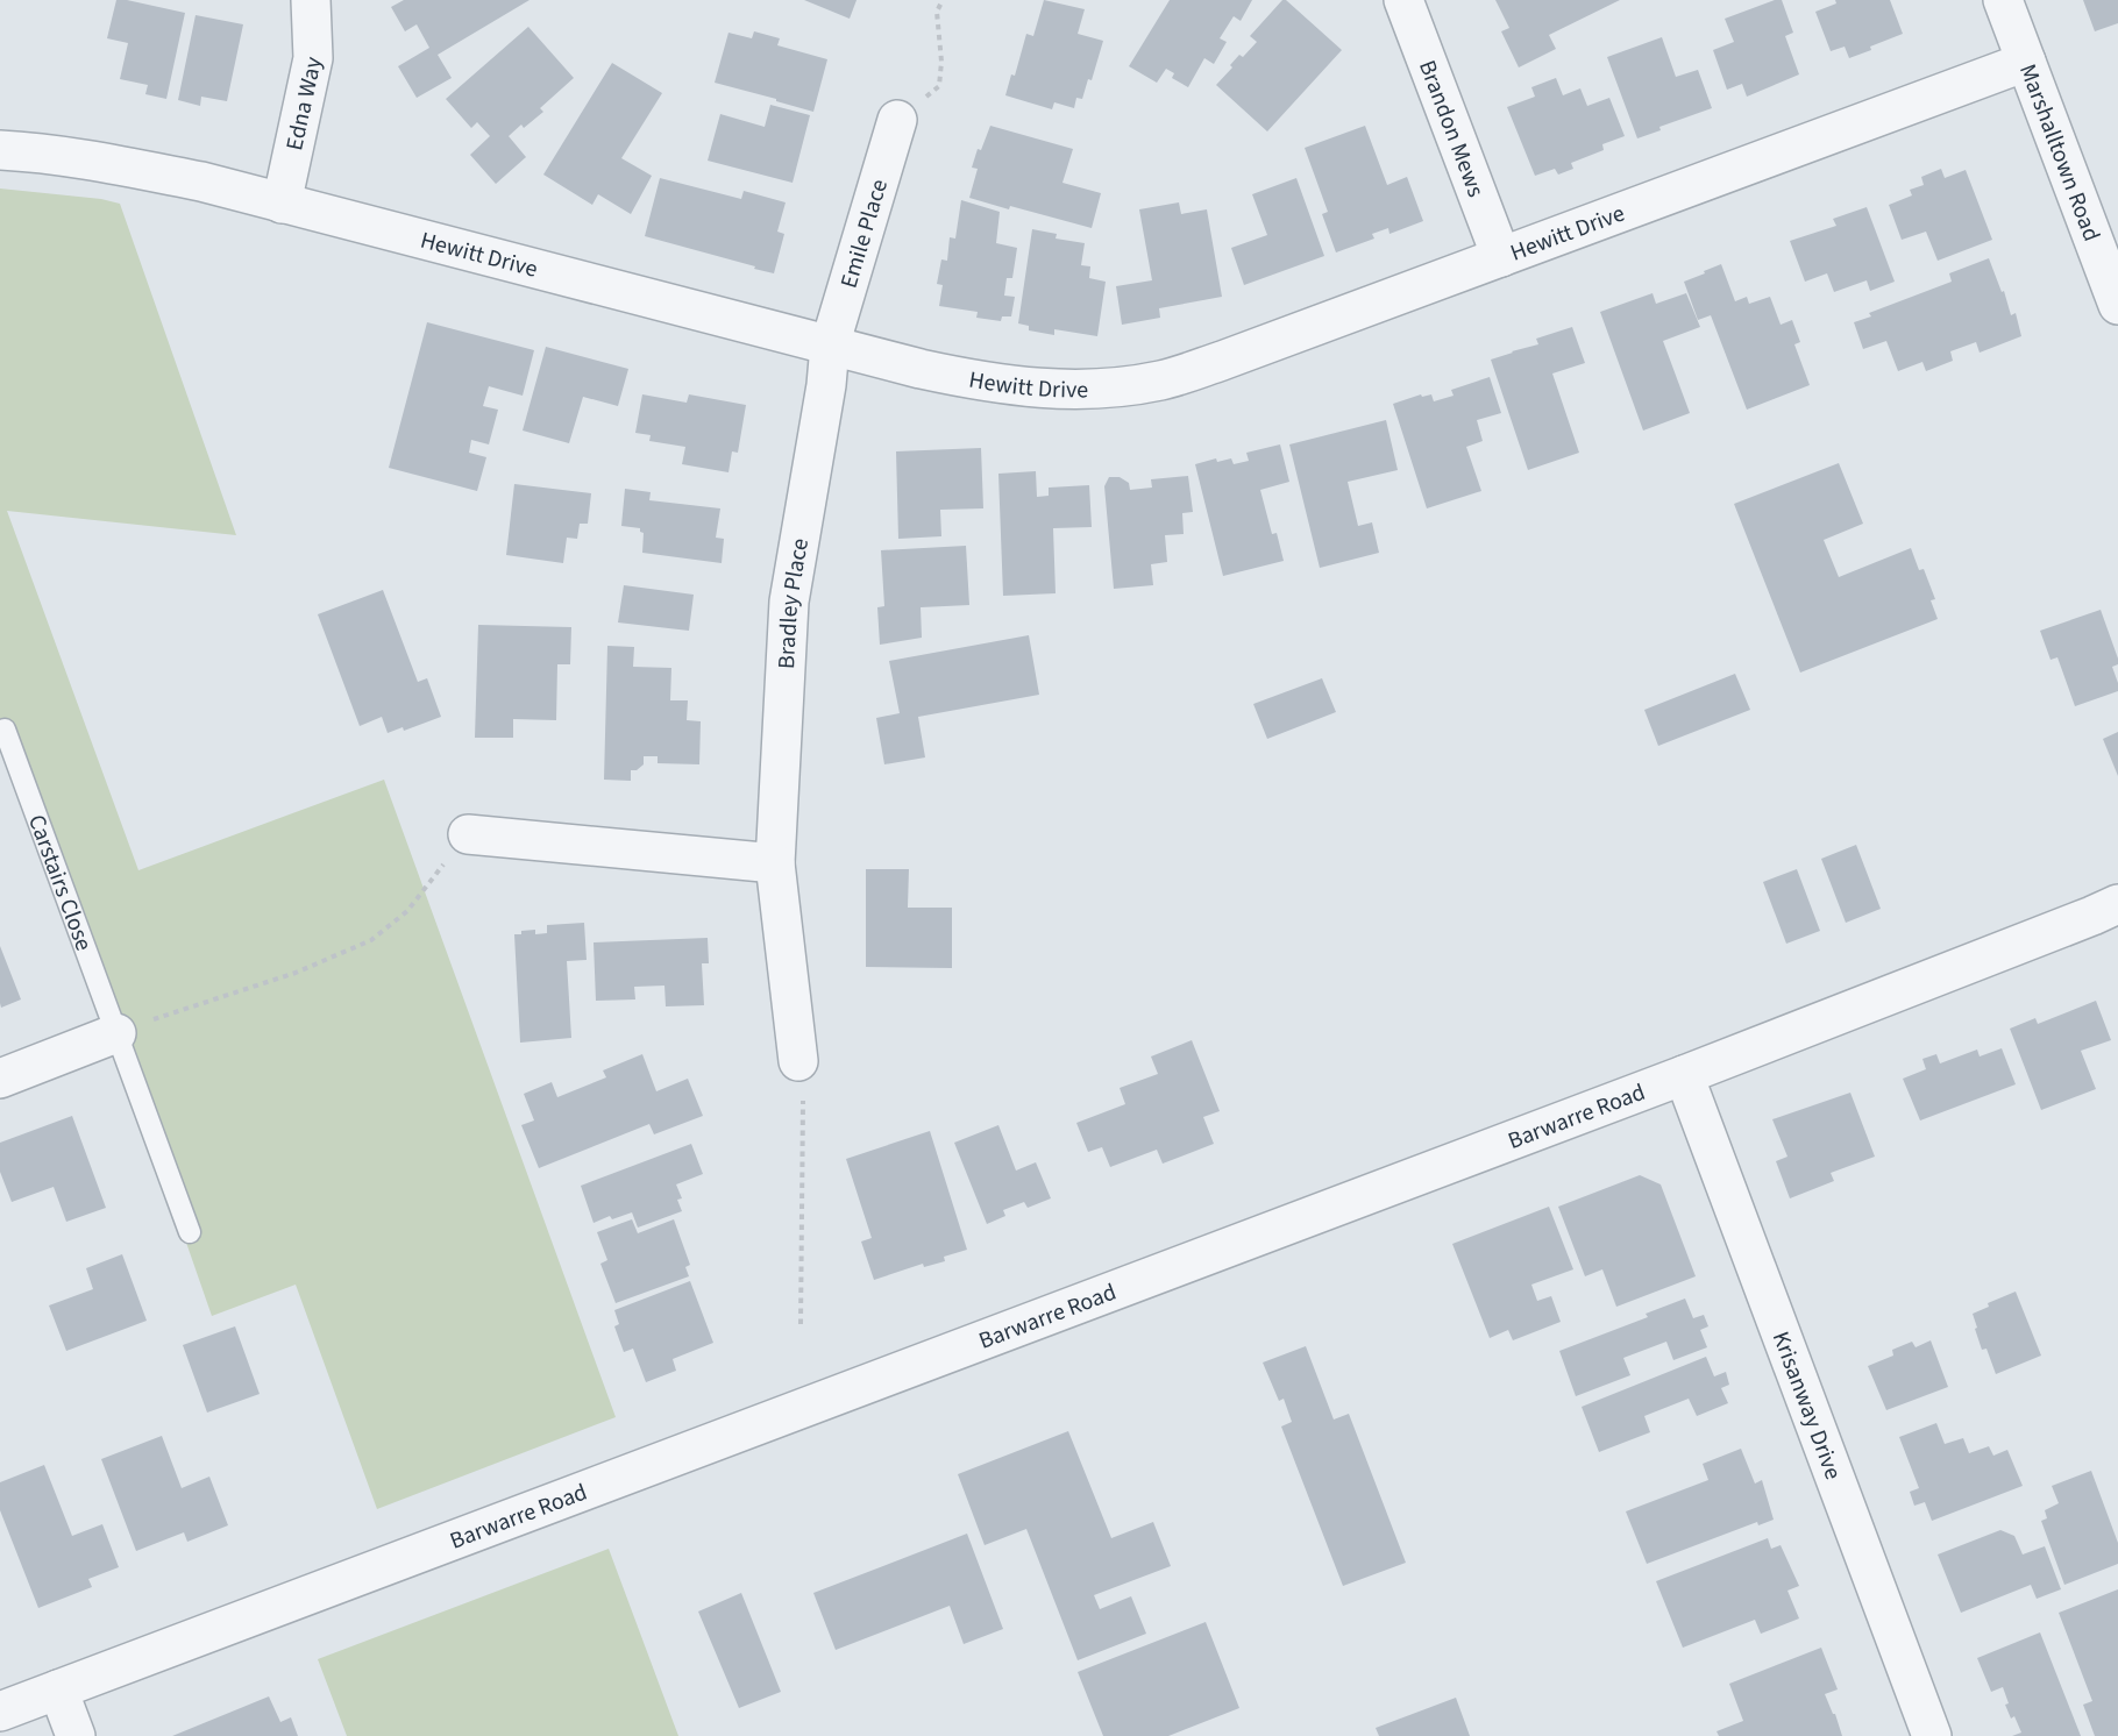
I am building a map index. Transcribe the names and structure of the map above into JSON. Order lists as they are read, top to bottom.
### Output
{
  "streets": {
    "street": [
      "Edna Way",
      "Brandon Mews",
      "Marshalltown Road",
      "Emile Place",
      "Hewitt Drive",
      "Bradley Place",
      "Barwarre Road",
      "Krisanway Drive"
    ],
    "lane": ["Carstairs Close"]
  },
  "crossings": [
    ["Edna Way", "Hewitt Drive"],
    ["Brandon Mews", "Hewitt Drive"],
    ["Marshalltown Road", "Hewitt Drive"],
    ["Emile Place", "Hewitt Drive"],
    ["Emile Place", "Bradley Place"],
    ["Hewitt Drive", "Bradley Place"],
    ["Barwarre Road", "Krisanway Drive"]
  ]
}
